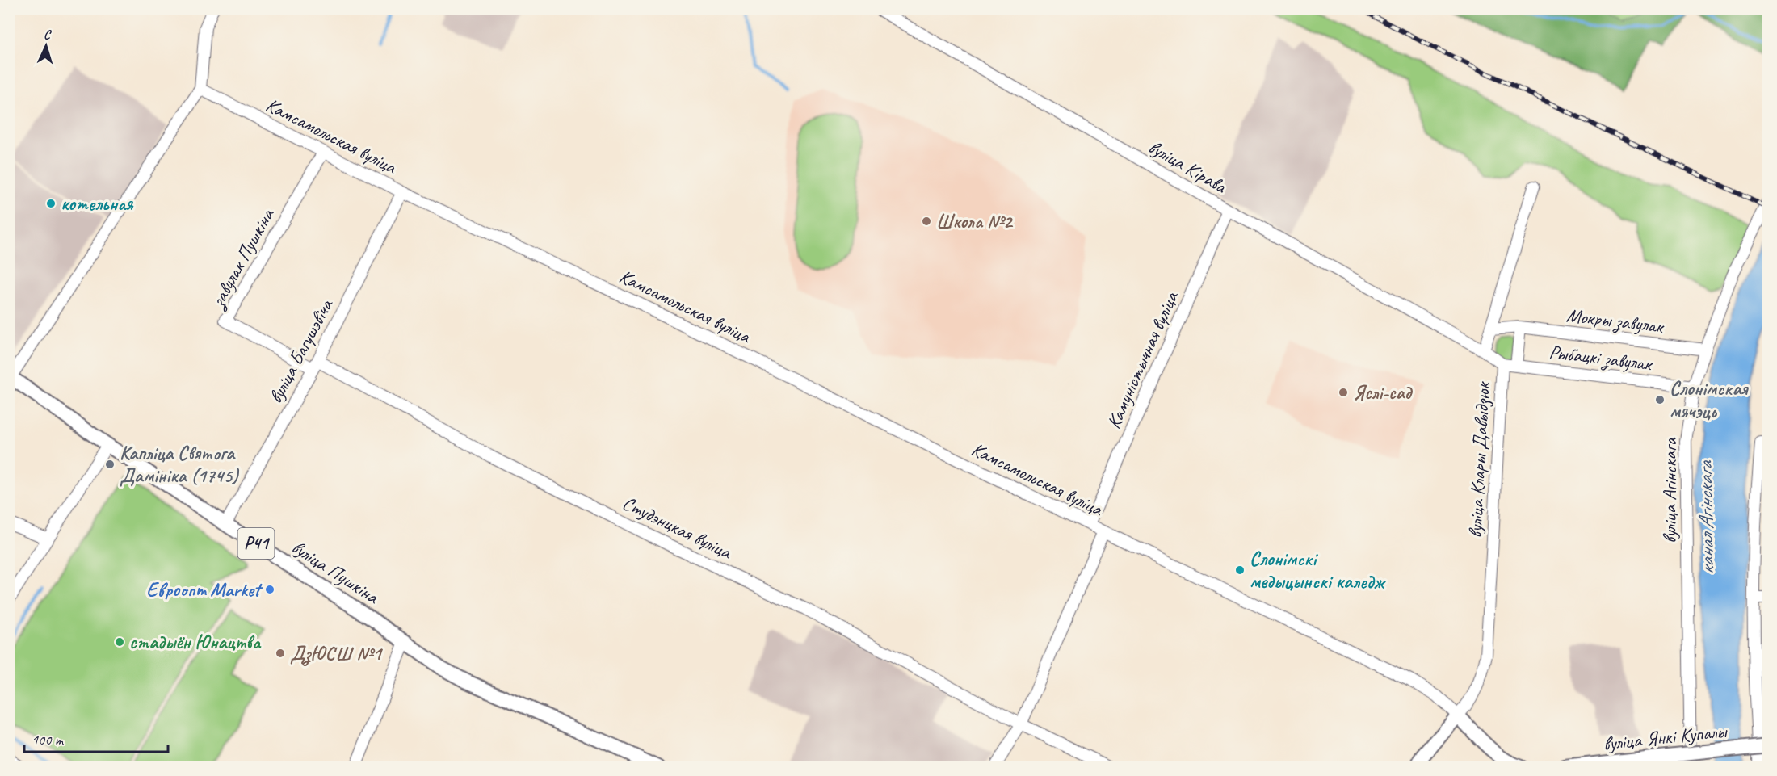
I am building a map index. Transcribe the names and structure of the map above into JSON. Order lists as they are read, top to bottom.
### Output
{
  "streets": {
    "main road": ["Р41", "вуліца Пушкіна", "вуліца Янкі Купалы"],
    "street": [
      "Камсамольская вуліца",
      "вуліца Кірава",
      "завулак Пушкіна",
      "Мокры завулак",
      "вуліца Багушэвіча",
      "Рыбацкі завулак",
      "Камуністычная вуліца",
      "вуліца Клары Давыдзюк",
      "вуліца Агінскага",
      "Студэнцкая вуліца"
    ]
  },
  "crossings": [
    ["Камсамольская вуліца", "завулак Пушкіна"],
    ["Камсамольская вуліца", "вуліца Багушэвіча"],
    ["Камсамольская вуліца", "Камуністычная вуліца"],
    ["Камсамольская вуліца", "вуліца Клары Давыдзюк"],
    ["вуліца Кірава", "Камуністычная вуліца"],
    ["вуліца Кірава", "вуліца Клары Давыдзюк"],
    ["завулак Пушкіна", "вуліца Багушэвіча"],
    ["завулак Пушкіна", "Студэнцкая вуліца"],
    ["Мокры завулак", "вуліца Агінскага"],
    ["вуліца Багушэвіча", "Студэнцкая вуліца"],
    ["вуліца Багушэвіча", "вуліца Пушкіна"],
    ["Рыбацкі завулак", "вуліца Клары Давыдзюк"],
    ["Рыбацкі завулак", "вуліца Агінскага"]
  ],
  "water": ["канал Агінскага"],
  "places": [
    "котельная",
    "Школа №2",
    "Яслі-сад",
    "Слонімская мячэць",
    "Капліца Святога Дамініка (1745)",
    "Слонімскі медыцынскі каледж",
    "Евроопт Market",
    "стадыён Юнацтва",
    "ДзЮСШ №1"
  ],
  "scale_bar": "100 m",
  "north": "top"
}
